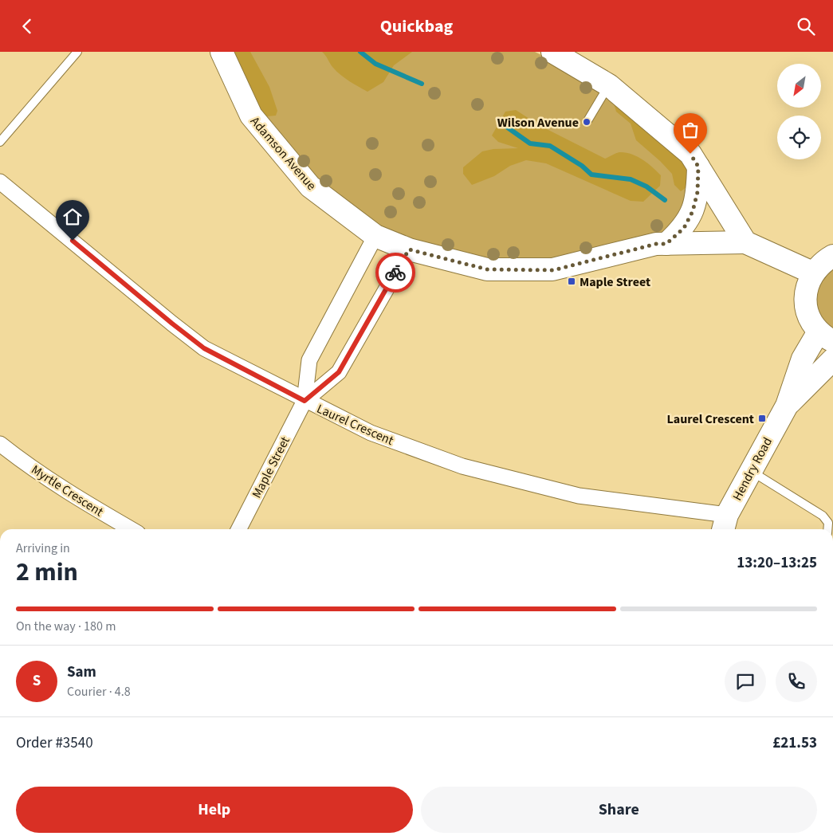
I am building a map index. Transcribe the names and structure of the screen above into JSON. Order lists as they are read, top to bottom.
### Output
{
  "streets": {
    "street": [
      "Adamson Avenue",
      "Laurel Crescent",
      "Maple Street",
      "Hendry Road",
      "Myrtle Crescent"
    ]
  },
  "crossings": [
    ["Adamson Avenue", "Maple Street"],
    ["Laurel Crescent", "Maple Street"],
    ["Laurel Crescent", "Hendry Road"]
  ],
  "places": {
    "other": ["Wilson Avenue"],
    "transit": ["Maple Street", "Laurel Crescent"]
  },
  "north": "bottom left",
  "page": {
    "header": "Quickbag",
    "heading": ["2 min", "Arriving in", "13:20–13:25"],
    "panel": [
      "Sam",
      "Courier · 4.8",
      "Order #3540",
      "£21.53"
    ],
    "bar": "On the way · 180 m",
    "round": "S",
    "buttons": ["Help", "Share"]
  }
}
